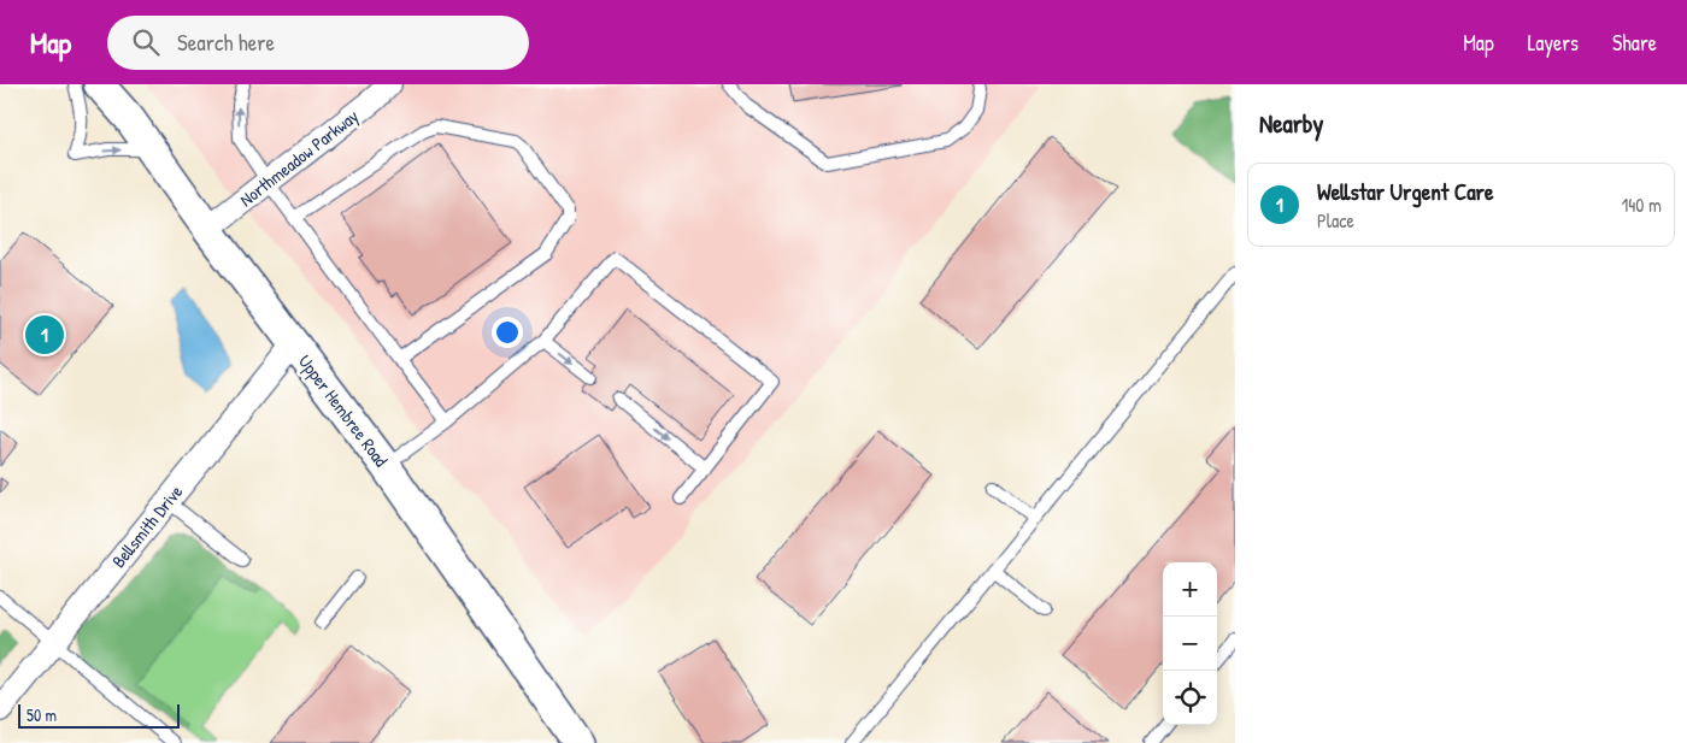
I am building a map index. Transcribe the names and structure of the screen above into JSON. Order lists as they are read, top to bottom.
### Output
{
  "streets": {
    "street": ["Northmeadow Parkway", "Upper Hembree Road", "Bellsmith Drive"]
  },
  "crossings": [
    ["Northmeadow Parkway", "Upper Hembree Road"],
    ["Upper Hembree Road", "Bellsmith Drive"]
  ],
  "scale_bar": "50 m",
  "page": {
    "header": "Map",
    "search": "Search here",
    "nav": ["Map", "Layers", "Share"],
    "heading": "Nearby",
    "list": [
      {
        "mark": "1",
        "name": "Wellstar Urgent Care",
        "note": "Place",
        "value": "140 m"
      }
    ],
    "pins": "1",
    "map_buttons": ["+", "−"],
    "scale": "50 m"
  }
}
